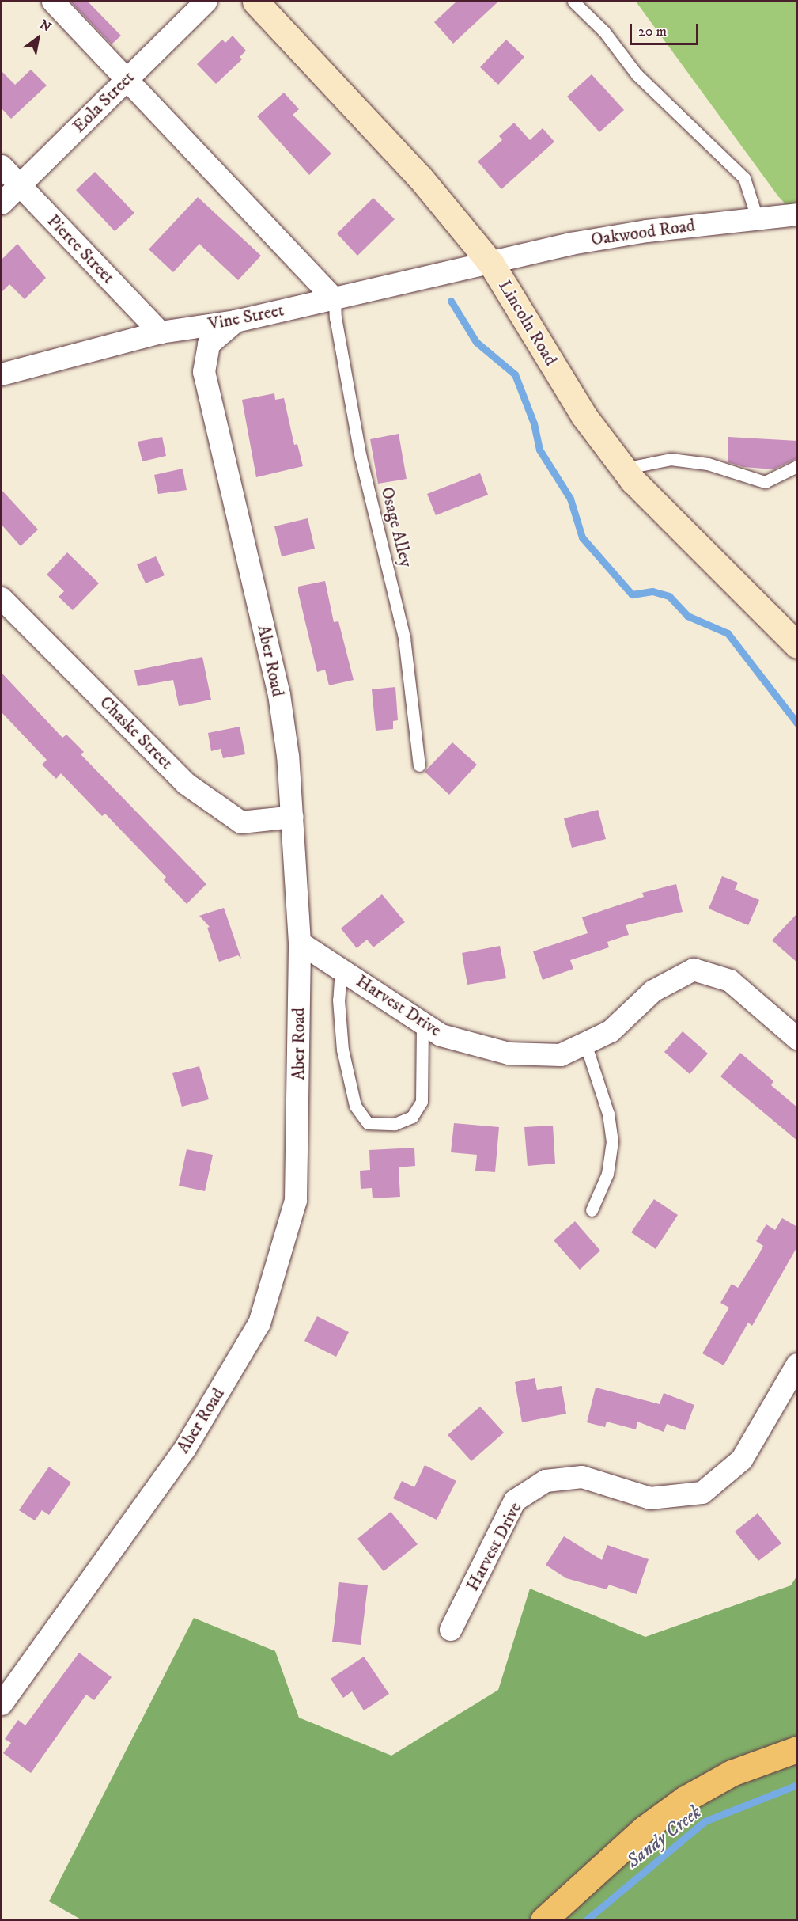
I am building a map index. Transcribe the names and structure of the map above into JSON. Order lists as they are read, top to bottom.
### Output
{
  "streets": {
    "street": [
      "Eola Street",
      "Oakwood Road",
      "Pierce Street",
      "Vine Street",
      "Lincoln Road",
      "Aber Road",
      "Chaske Street",
      "Harvest Drive"
    ],
    "lane": ["Osage Alley"]
  },
  "crossings": [
    ["Eola Street", "Pierce Street"],
    ["Oakwood Road", "Vine Street"],
    ["Oakwood Road", "Lincoln Road"],
    ["Pierce Street", "Vine Street"],
    ["Vine Street", "Lincoln Road"],
    ["Vine Street", "Osage Alley"],
    ["Vine Street", "Aber Road"],
    ["Aber Road", "Chaske Street"],
    ["Aber Road", "Harvest Drive"]
  ],
  "water": ["Sandy Creek"],
  "scale_bar": "20 m",
  "north": "top right"
}
